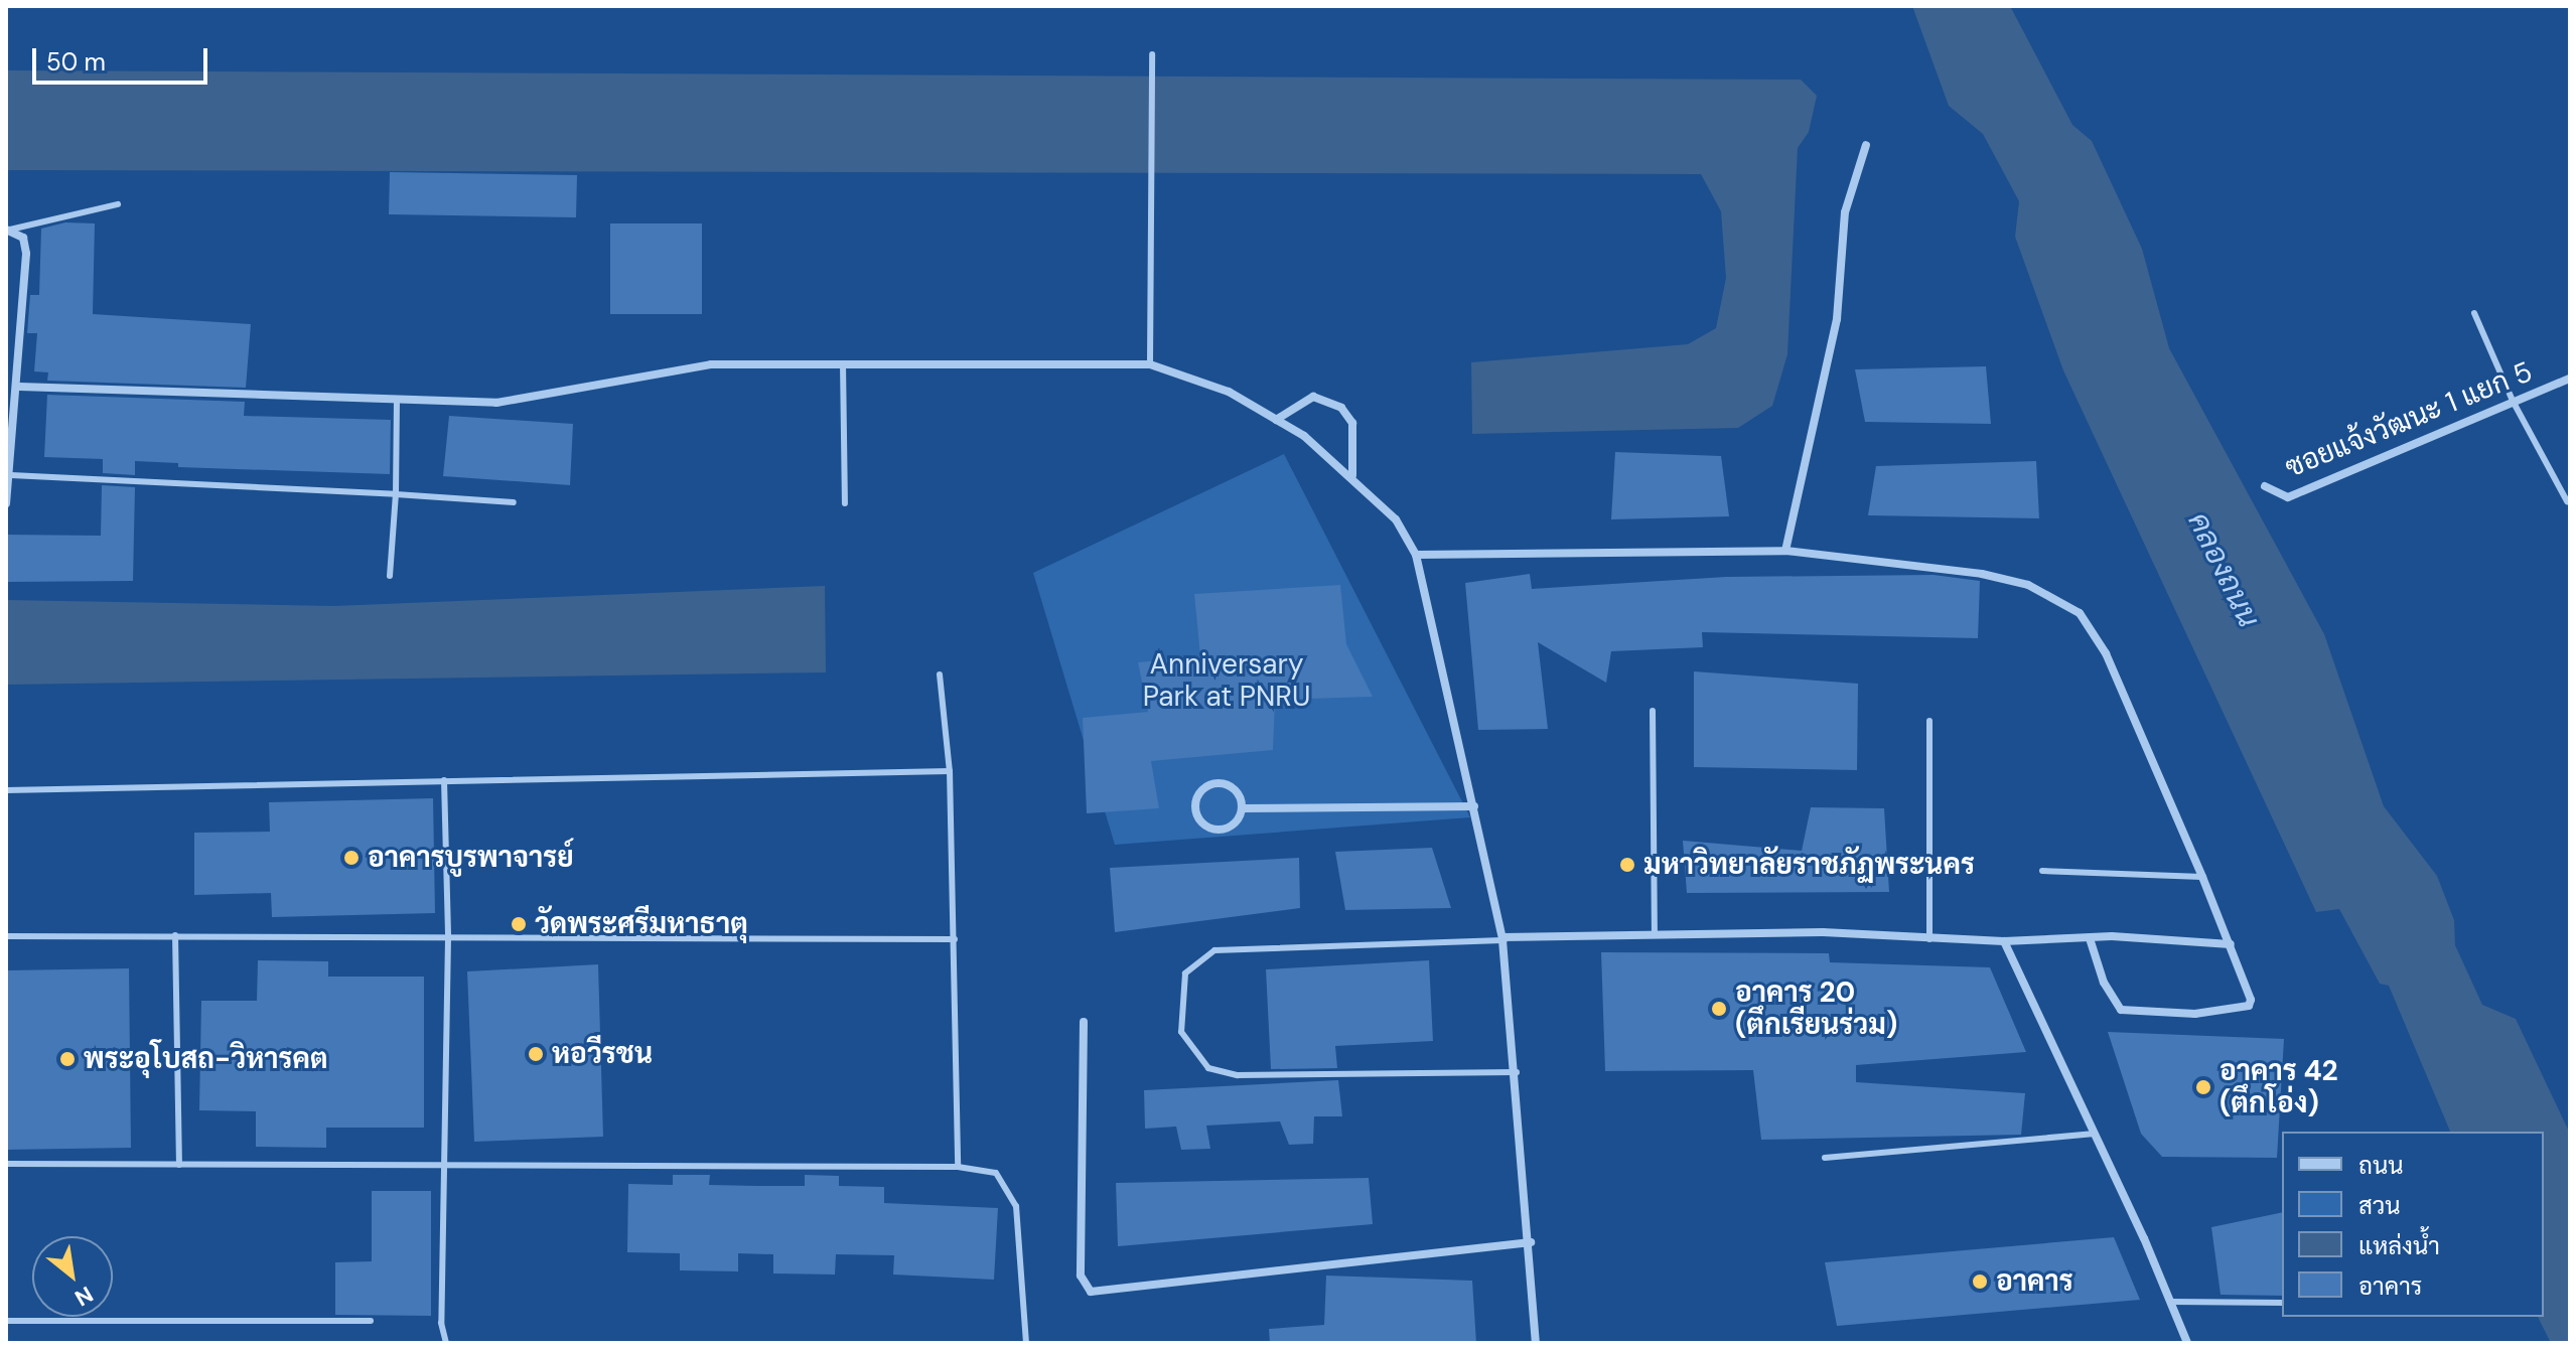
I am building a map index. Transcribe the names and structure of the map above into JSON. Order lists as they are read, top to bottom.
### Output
{
  "streets": {
    "street": ["ซอยแจ้งวัฒนะ 1 แยก 5"]
  },
  "water": ["คลองถนน"],
  "parks": ["Anniversary Park at PNRU"],
  "places": [
    "อาคารบูรพาจารย์",
    "มหาวิทยาลัยราชภัฏพระนคร",
    "วัดพระศรีมหาธาตุ",
    "อาคาร 20 (ตึกเรียนร่วม)",
    "หอวีรชน",
    "พระอุโบสถ-วิหารคต",
    "อาคาร 42 (ตึกโอ่ง)",
    "อาคาร"
  ],
  "legend": [
    "ถนน",
    "สวน",
    "แหล่งน้ำ",
    "อาคาร"
  ],
  "scale_bar": "50 m",
  "north": "bottom right"
}
